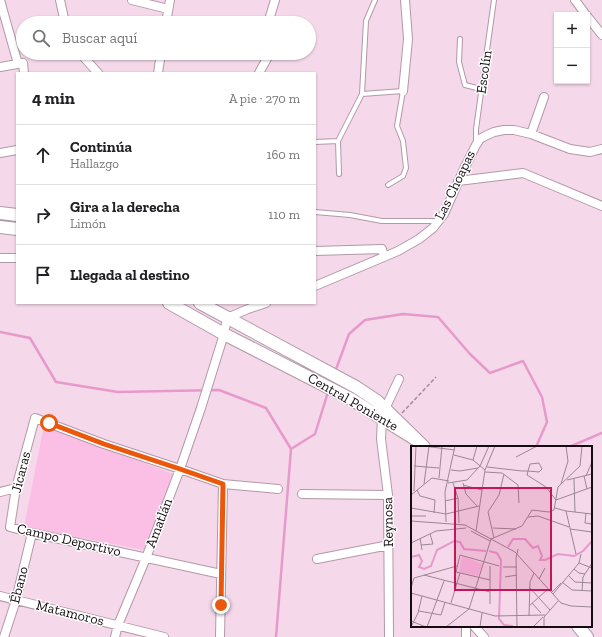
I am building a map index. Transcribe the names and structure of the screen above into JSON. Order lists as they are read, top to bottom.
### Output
{
  "streets": {
    "main road": ["Central Poniente"],
    "street": [
      "Las Choapas",
      "Jicaras",
      "Reynosa",
      "Amatlán",
      "Campo Deportivo",
      "Ébano",
      "Matamoros"
    ],
    "lane": ["Escolín"]
  },
  "crossings": [
    ["Escolín", "Las Choapas"],
    ["Central Poniente", "Reynosa"],
    ["Central Poniente", "Amatlán"],
    ["Jicaras", "Amatlán"],
    ["Jicaras", "Campo Deportivo"],
    ["Amatlán", "Campo Deportivo"],
    ["Amatlán", "Matamoros"],
    ["Campo Deportivo", "Ébano"],
    ["Ébano", "Matamoros"]
  ],
  "page": {
    "map_buttons": ["+", "−"],
    "search": "Buscar aquí",
    "heading": ["4 min", "A pie · 270 m"],
    "list": [
      ["Continúa", "Hallazgo", "160 m"],
      ["Gira a la derecha", "Limón", "110 m"],
      "Llegada al destino"
    ]
  }
}
